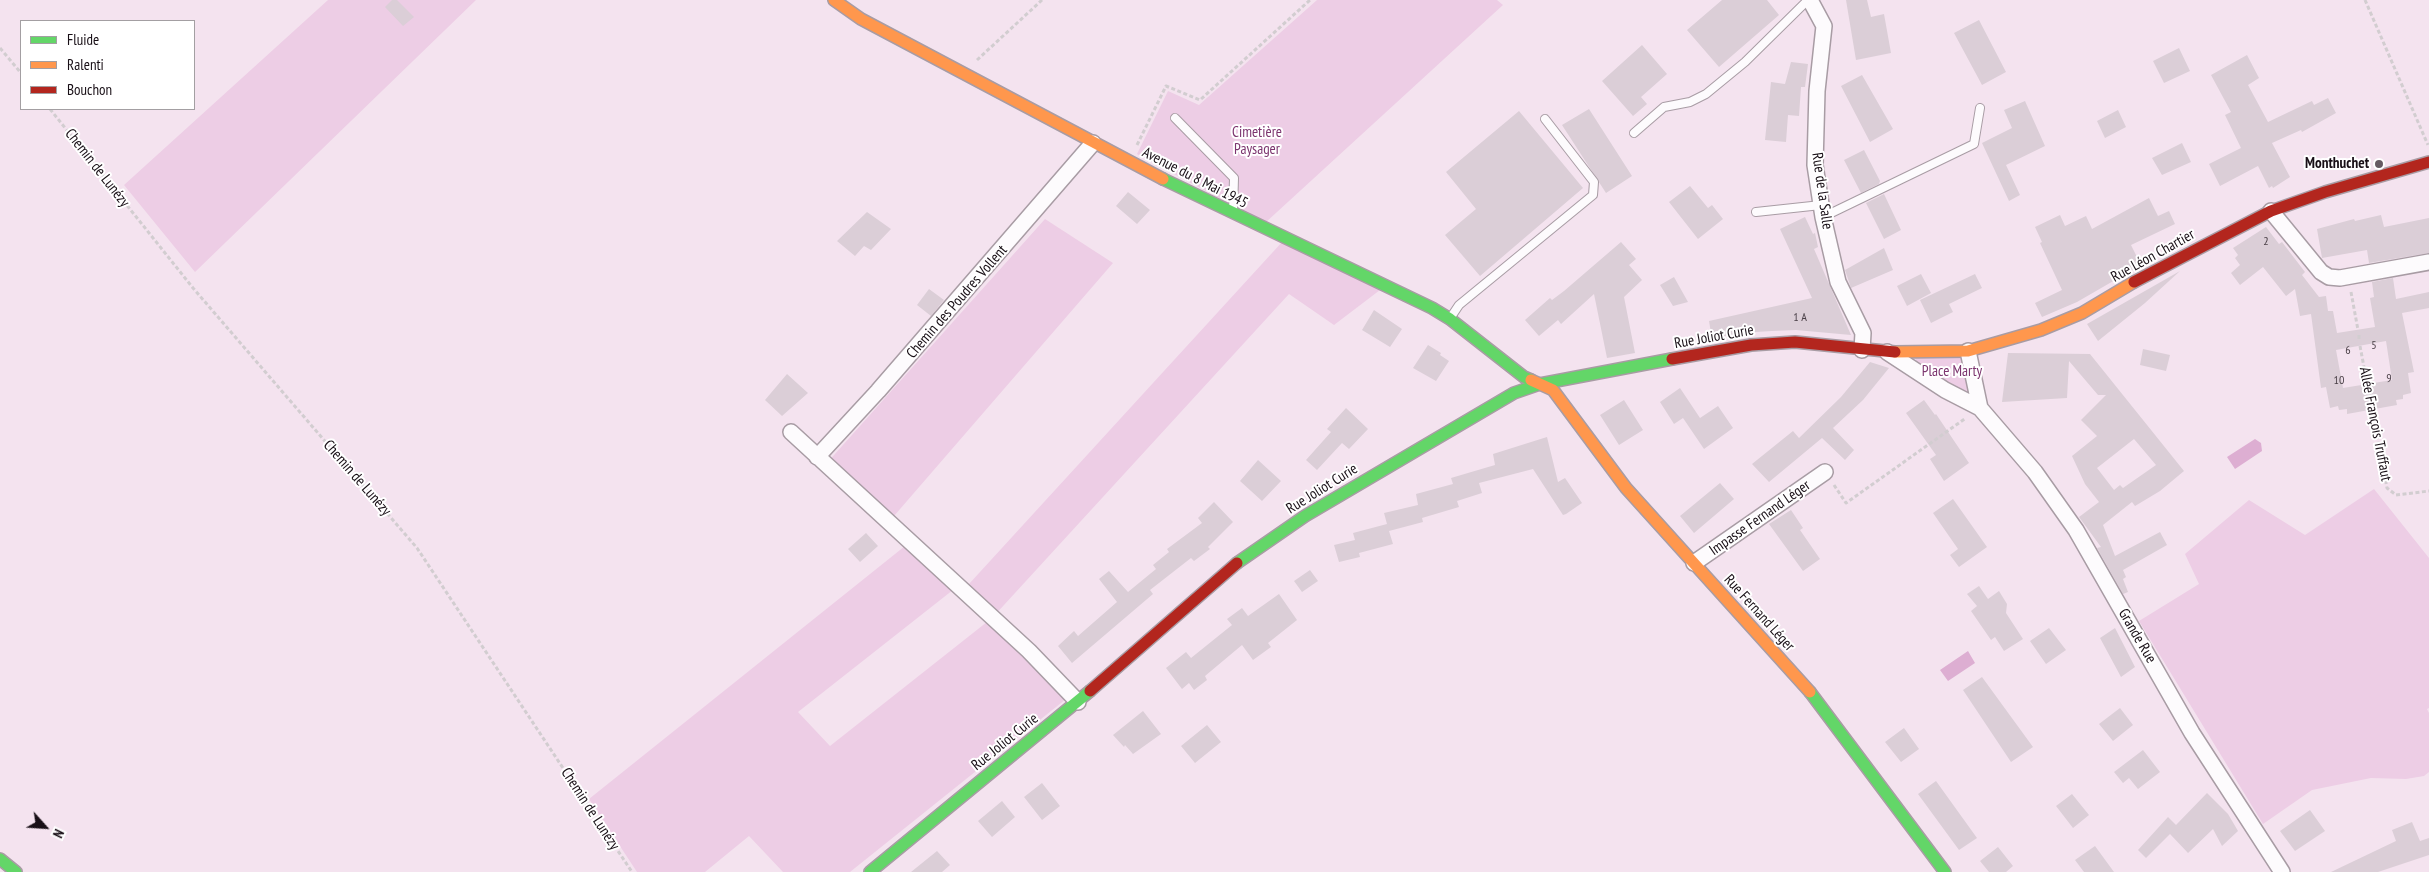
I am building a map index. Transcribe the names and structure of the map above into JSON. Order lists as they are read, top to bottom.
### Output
{
  "streets": {
    "main road": [
      "Avenue du 8 Mai 1945",
      "Rue Léon Chartier",
      "Rue Joliot Curie",
      "Rue Fernand Léger"
    ],
    "street": [
      "Rue de la Salle",
      "Chemin des Poudres Vollent",
      "Impasse Fernand Léger",
      "Grande Rue"
    ],
    "path": ["Chemin de Lunézy", "Allée François Truffaut"]
  },
  "crossings": [
    ["Avenue du 8 Mai 1945", "Chemin des Poudres Vollent"],
    ["Avenue du 8 Mai 1945", "Rue Joliot Curie"],
    ["Avenue du 8 Mai 1945", "Rue Fernand Léger"],
    ["Rue de la Salle", "Rue Joliot Curie"],
    ["Rue Léon Chartier", "Rue Joliot Curie"],
    ["Rue Léon Chartier", "Grande Rue"],
    ["Rue Joliot Curie", "Rue Fernand Léger"],
    ["Rue Joliot Curie", "Grande Rue"],
    ["Impasse Fernand Léger", "Rue Fernand Léger"]
  ],
  "parks": ["Cimetière Paysager", "Place Marty"],
  "places": ["Monthuchet"],
  "house_numbers": [
    "2",
    "1 A",
    "5",
    "6",
    "9",
    "10"
  ],
  "legend": ["Fluide", "Ralenti", "Bouchon"],
  "north": "bottom right"
}
